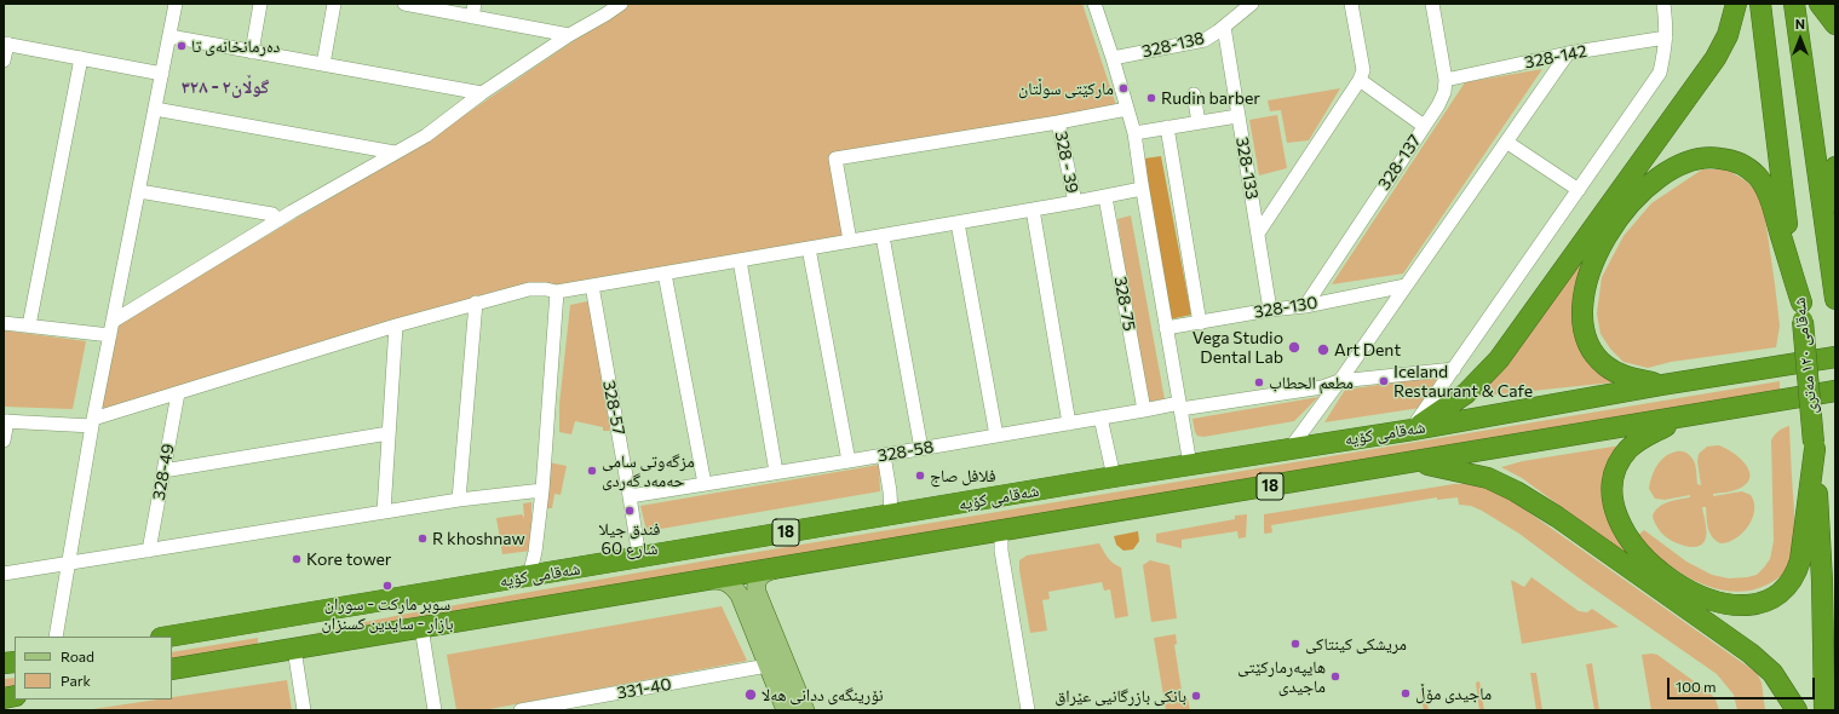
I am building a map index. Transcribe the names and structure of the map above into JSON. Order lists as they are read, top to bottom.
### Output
{
  "streets": {
    "highway": ["شەقامی ١٢٠ مەتری", "شەقامی کۆیە", "18"],
    "street": [
      "328-138",
      "328-142",
      "328 - 39",
      "328-137",
      "328-133",
      "328-75",
      "328-130",
      "328-57",
      "328-58",
      "328-49",
      "331-40"
    ]
  },
  "crossings": [
    ["328-138", "328-133"],
    ["328-142", "328-137"],
    ["328-137", "328-130"],
    ["328-133", "328-130"],
    ["328-75", "328-58"],
    ["328-57", "شەقامی کۆیە"],
    ["328-57", "328-58"]
  ],
  "districts": ["گوڵان٢ - ٣٢٨"],
  "places": [
    "دەرمانخانەی تا",
    "مارکێتی سوڵتان",
    "Rudin barber",
    "Vega Studio Dental Lab",
    "Art Dent",
    "Iceland Restaurant & Cafe",
    "مطعم الحطاب",
    "مزگەوتی سامی حەمەد گەردی",
    "فلافل صاج",
    "فندق جيلا شارع 60",
    "R khoshnaw",
    "Kore tower",
    "سوبر ماركت - سوران بازار - سايدين كسنزان",
    "مریشکی کینتاکی",
    "هایپەرمارکێتی ماجیدی",
    "ماجیدی مۆڵ",
    "نۆرینگەی ددانی هەلا",
    "بانکی بازرگانیی عێراق"
  ],
  "legend": ["Road", "Park"],
  "scale_bar": "100 m",
  "north": "top"
}
